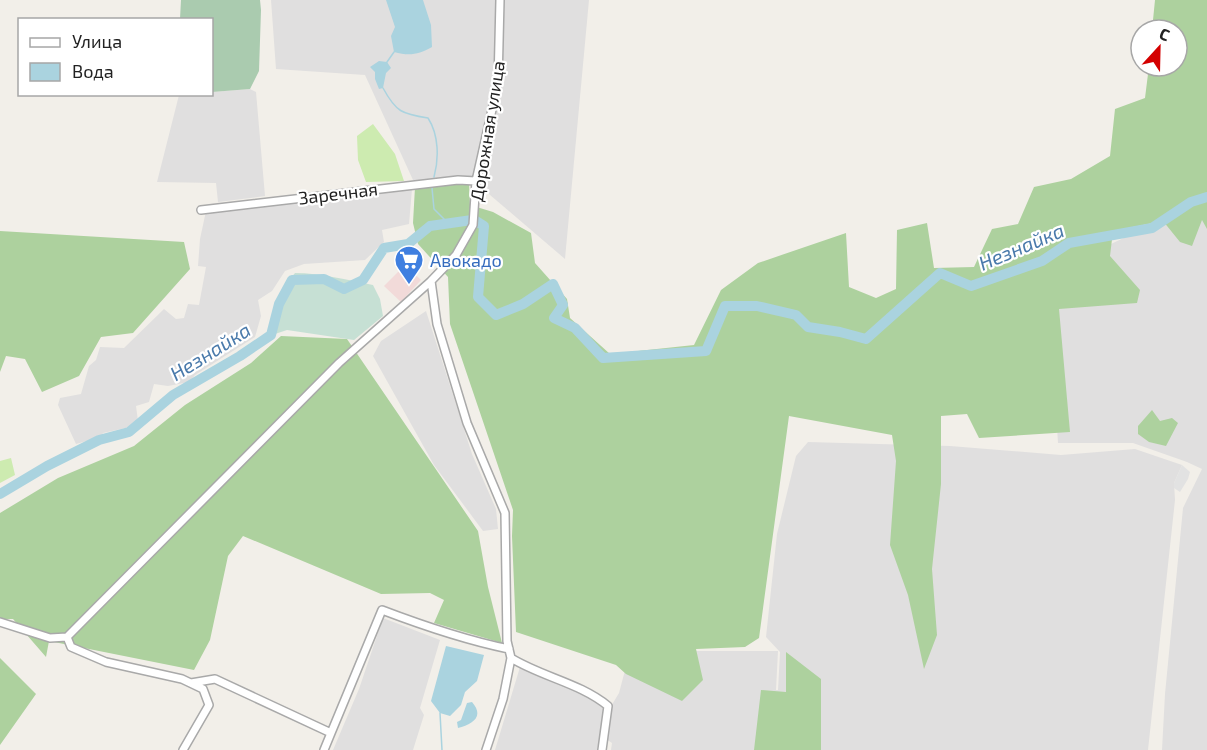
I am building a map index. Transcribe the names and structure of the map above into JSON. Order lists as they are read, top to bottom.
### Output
{
  "streets": {
    "street": ["Дорожная улица", "Заречная"]
  },
  "crossings": [
    ["Дорожная улица", "Заречная"]
  ],
  "water": ["Незнайка"],
  "places": {
    "supermarket": ["Авокадо"]
  },
  "legend": ["Улица", "Вода"],
  "north": "top"
}
